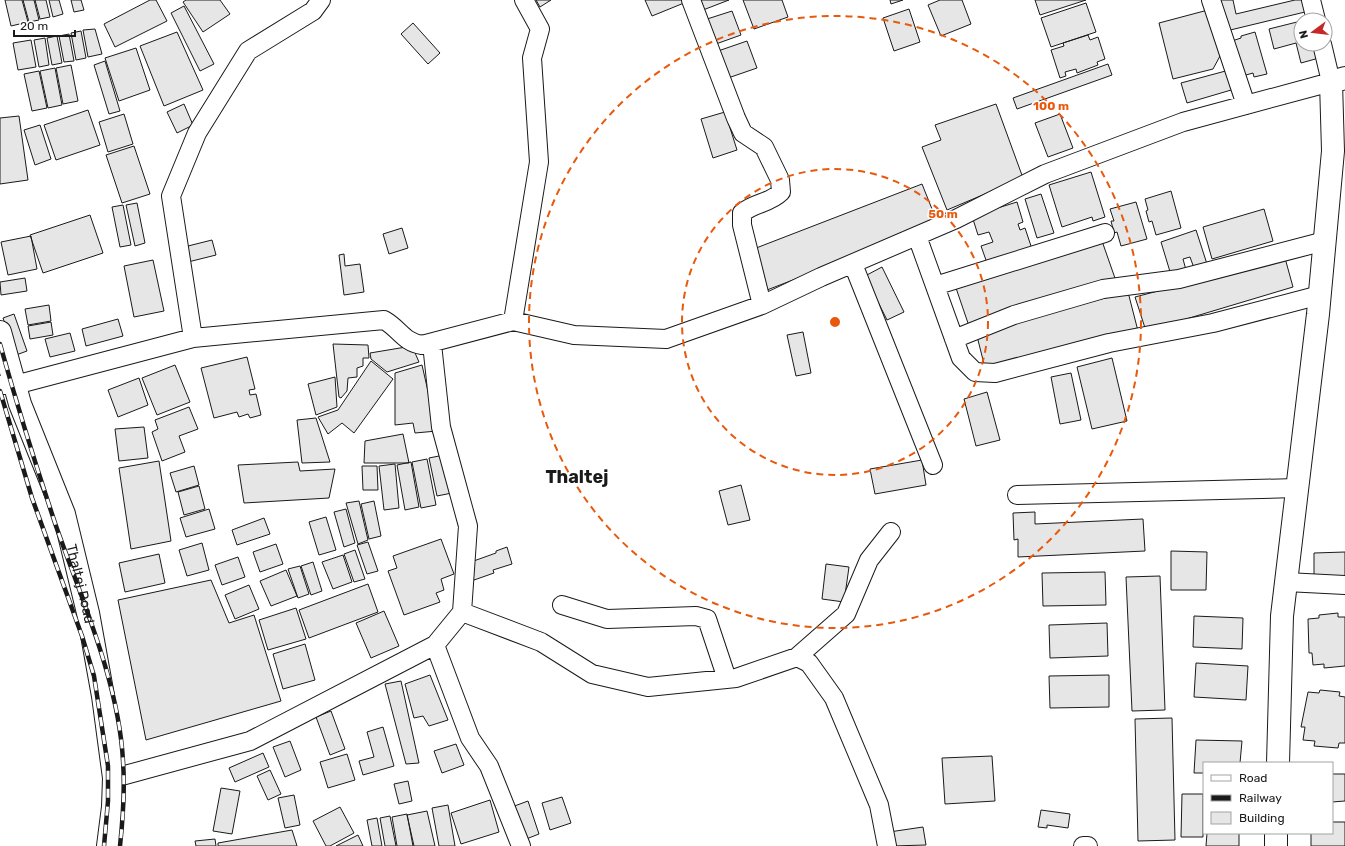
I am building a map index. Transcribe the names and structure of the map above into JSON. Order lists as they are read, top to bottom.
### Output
{
  "streets": {
    "street": ["Thaltej Road"]
  },
  "districts": ["Thaltej"],
  "legend": ["Road", "Railway", "Building"],
  "scale_bar": "20 m",
  "north": "left",
  "rings": ["100 m", "50 m"]
}
